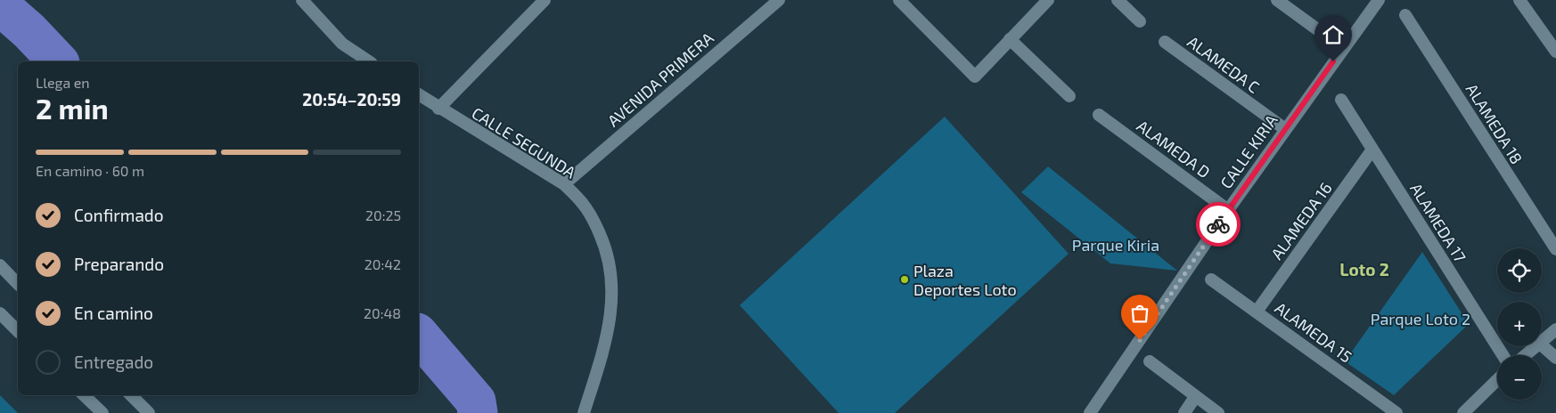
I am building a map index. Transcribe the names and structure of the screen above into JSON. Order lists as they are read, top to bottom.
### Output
{
  "streets": {
    "street": [
      "ALAMEDA C",
      "AVENIDA PRIMERA",
      "ALAMEDA 18",
      "CALLE SEGUNDA",
      "ALAMEDA D",
      "CALLE KIRIA",
      "ALAMEDA 16",
      "ALAMEDA 17",
      "ALAMEDA 15"
    ]
  },
  "crossings": [
    ["ALAMEDA C", "CALLE KIRIA"],
    ["AVENIDA PRIMERA", "CALLE SEGUNDA"],
    ["ALAMEDA D", "CALLE KIRIA"],
    ["ALAMEDA 16", "ALAMEDA 17"],
    ["ALAMEDA 16", "ALAMEDA 15"]
  ],
  "districts": ["Loto 2"],
  "parks": ["Parque Kiria", "Parque Loto 2"],
  "places": ["Plaza Deportes Loto"],
  "page": {
    "heading": ["2 min", "Llega en", "20:54–20:59"],
    "bar": "En camino · 60 m",
    "list": [
      ["Confirmado", "20:25"],
      ["Preparando", "20:42"],
      ["En camino", "20:48"],
      "Entregado"
    ],
    "map_buttons": ["+", "−"]
  }
}
